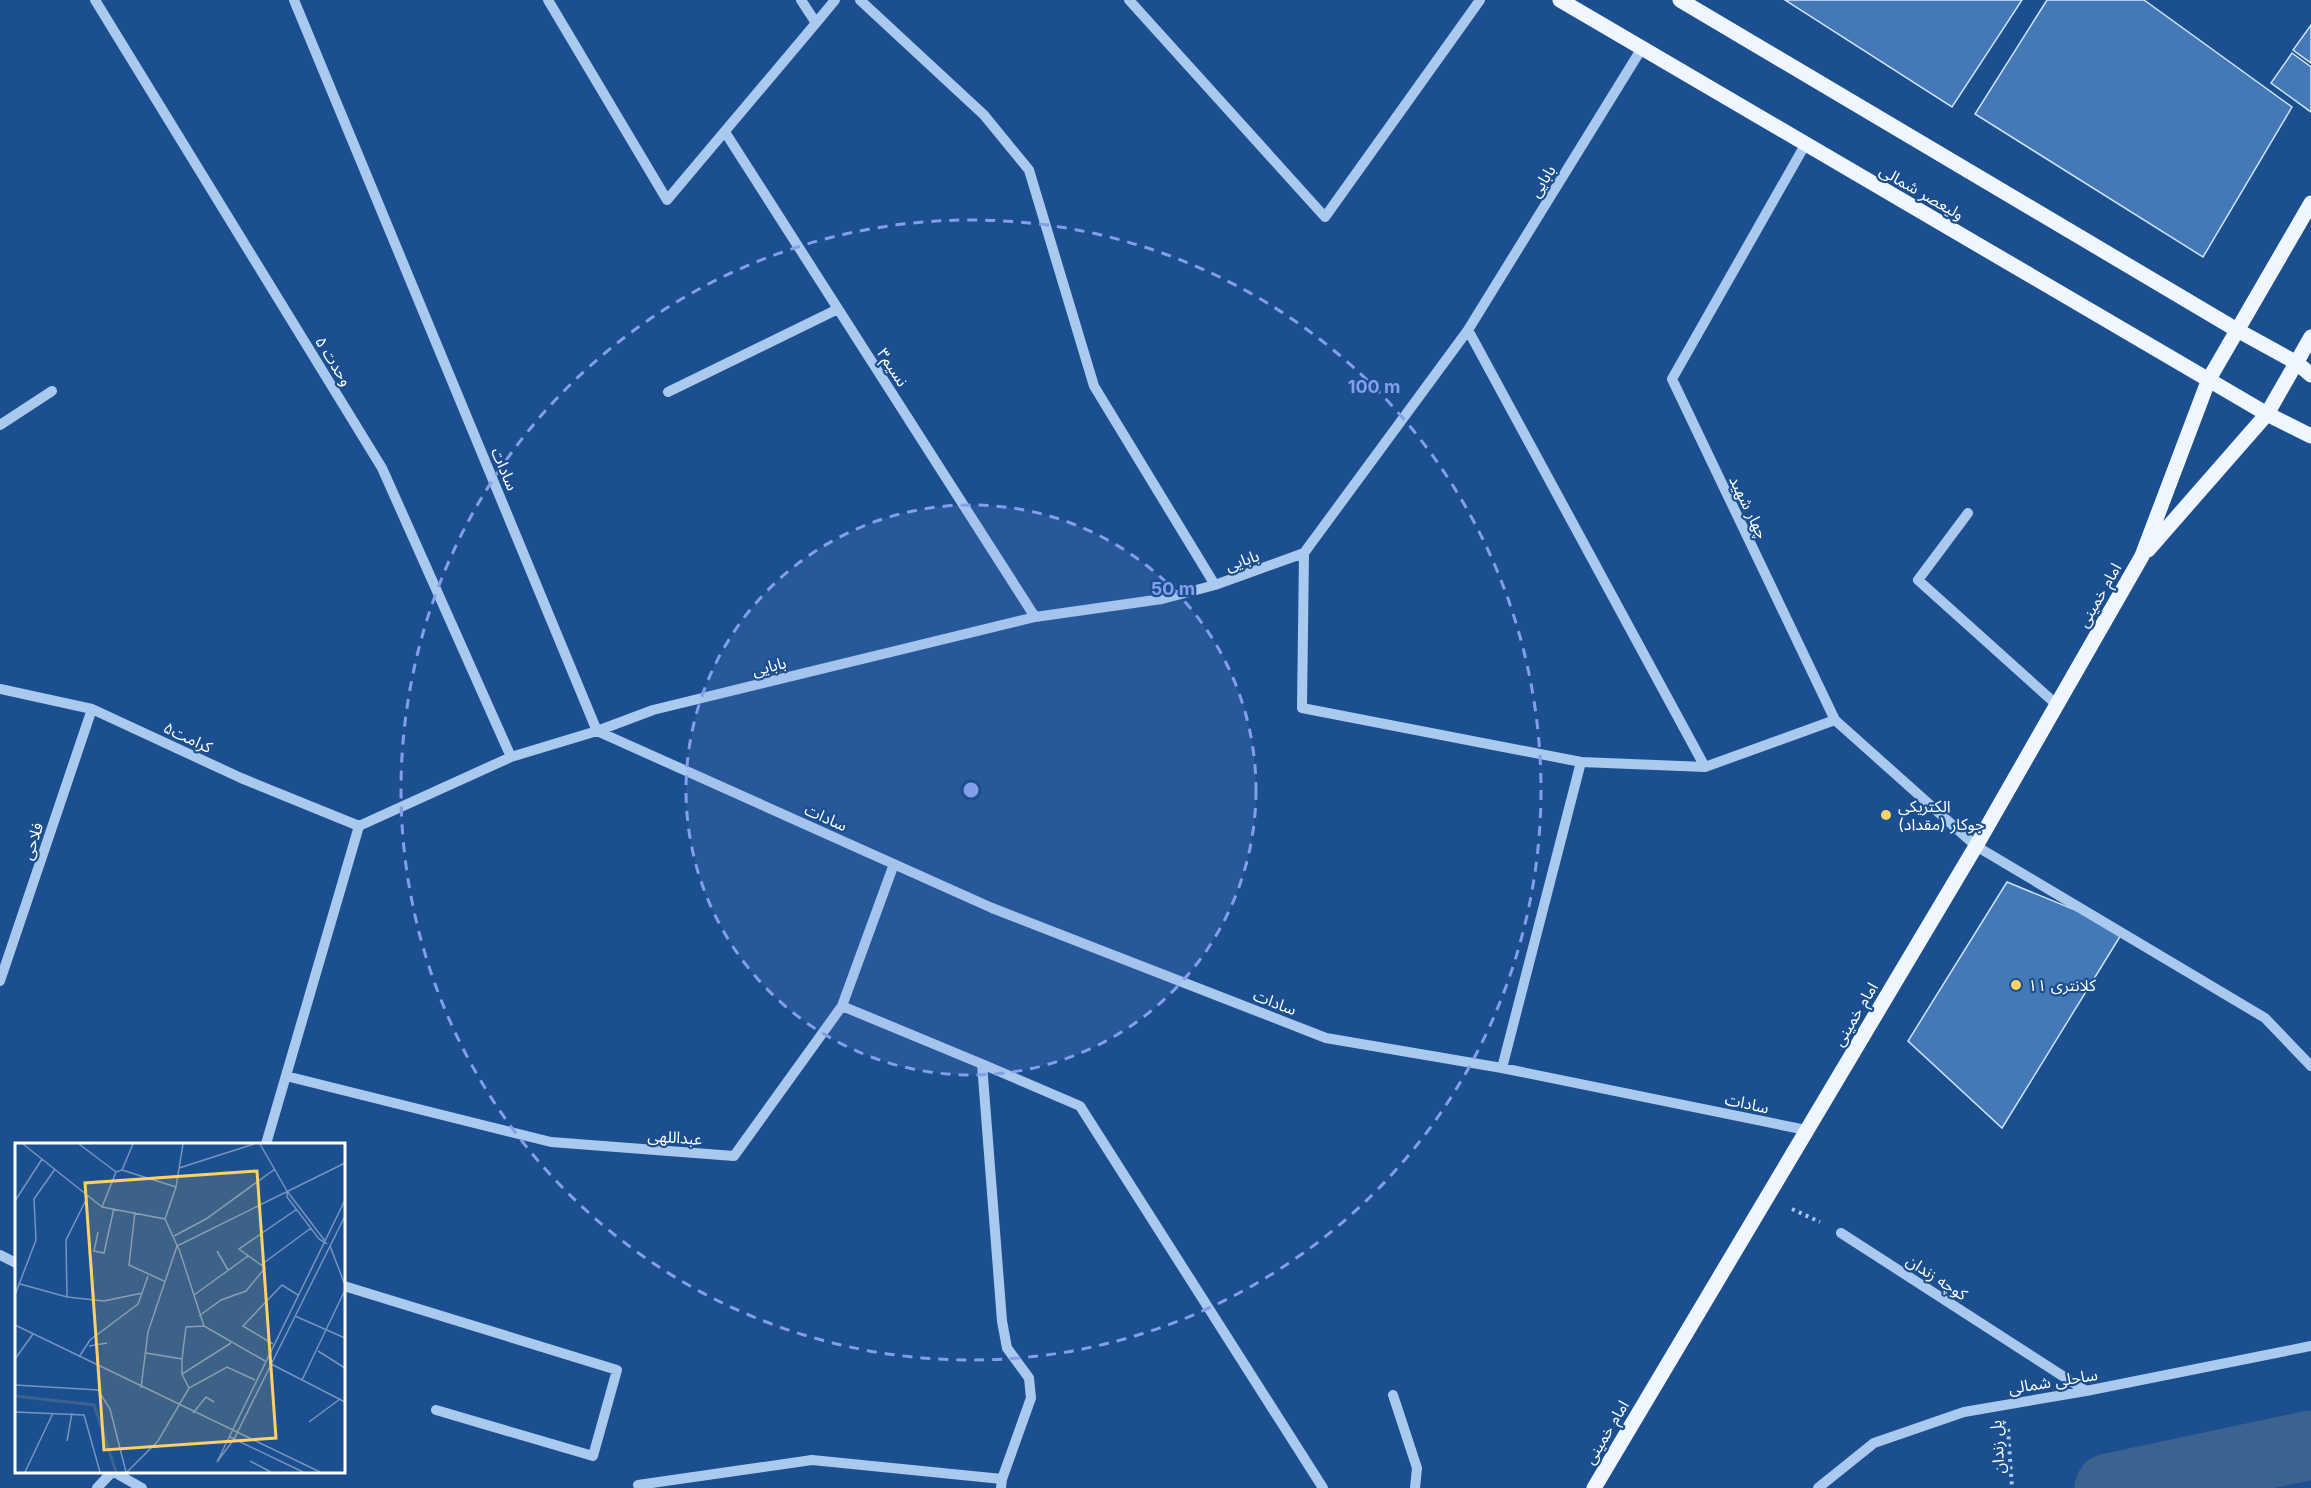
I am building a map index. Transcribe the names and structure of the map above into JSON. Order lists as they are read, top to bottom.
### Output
{
  "streets": {
    "main road": ["ولیعصر شمالی", "امام خمینی"],
    "street": [
      "بابایی",
      "وحدت ۵",
      "نسیم۳",
      "سادات",
      "چهار شهید",
      "کرامت۵",
      "فلاحی",
      "عبداللهی",
      "کوچه زندان",
      "ساحلی شمالی"
    ],
    "path": ["پل زندان"]
  },
  "crossings": [
    ["بابایی", "ولیعصر شمالی"],
    ["بابایی", "وحدت ۵"],
    ["بابایی", "نسیم۳"],
    ["بابایی", "سادات"],
    ["بابایی", "کرامت۵"],
    ["ولیعصر شمالی", "چهار شهید"],
    ["ولیعصر شمالی", "امام خمینی"],
    ["سادات", "امام خمینی"],
    ["سادات", "عبداللهی"],
    ["چهار شهید", "امام خمینی"],
    ["کرامت۵", "فلاحی"],
    ["کوچه زندان", "ساحلی شمالی"],
    ["ساحلی شمالی", "پل زندان"]
  ],
  "places": ["الکتریکی جوکار (مقداد)", "کلانتری ۱۱"],
  "rings": ["100 m", "50 m"]
}
